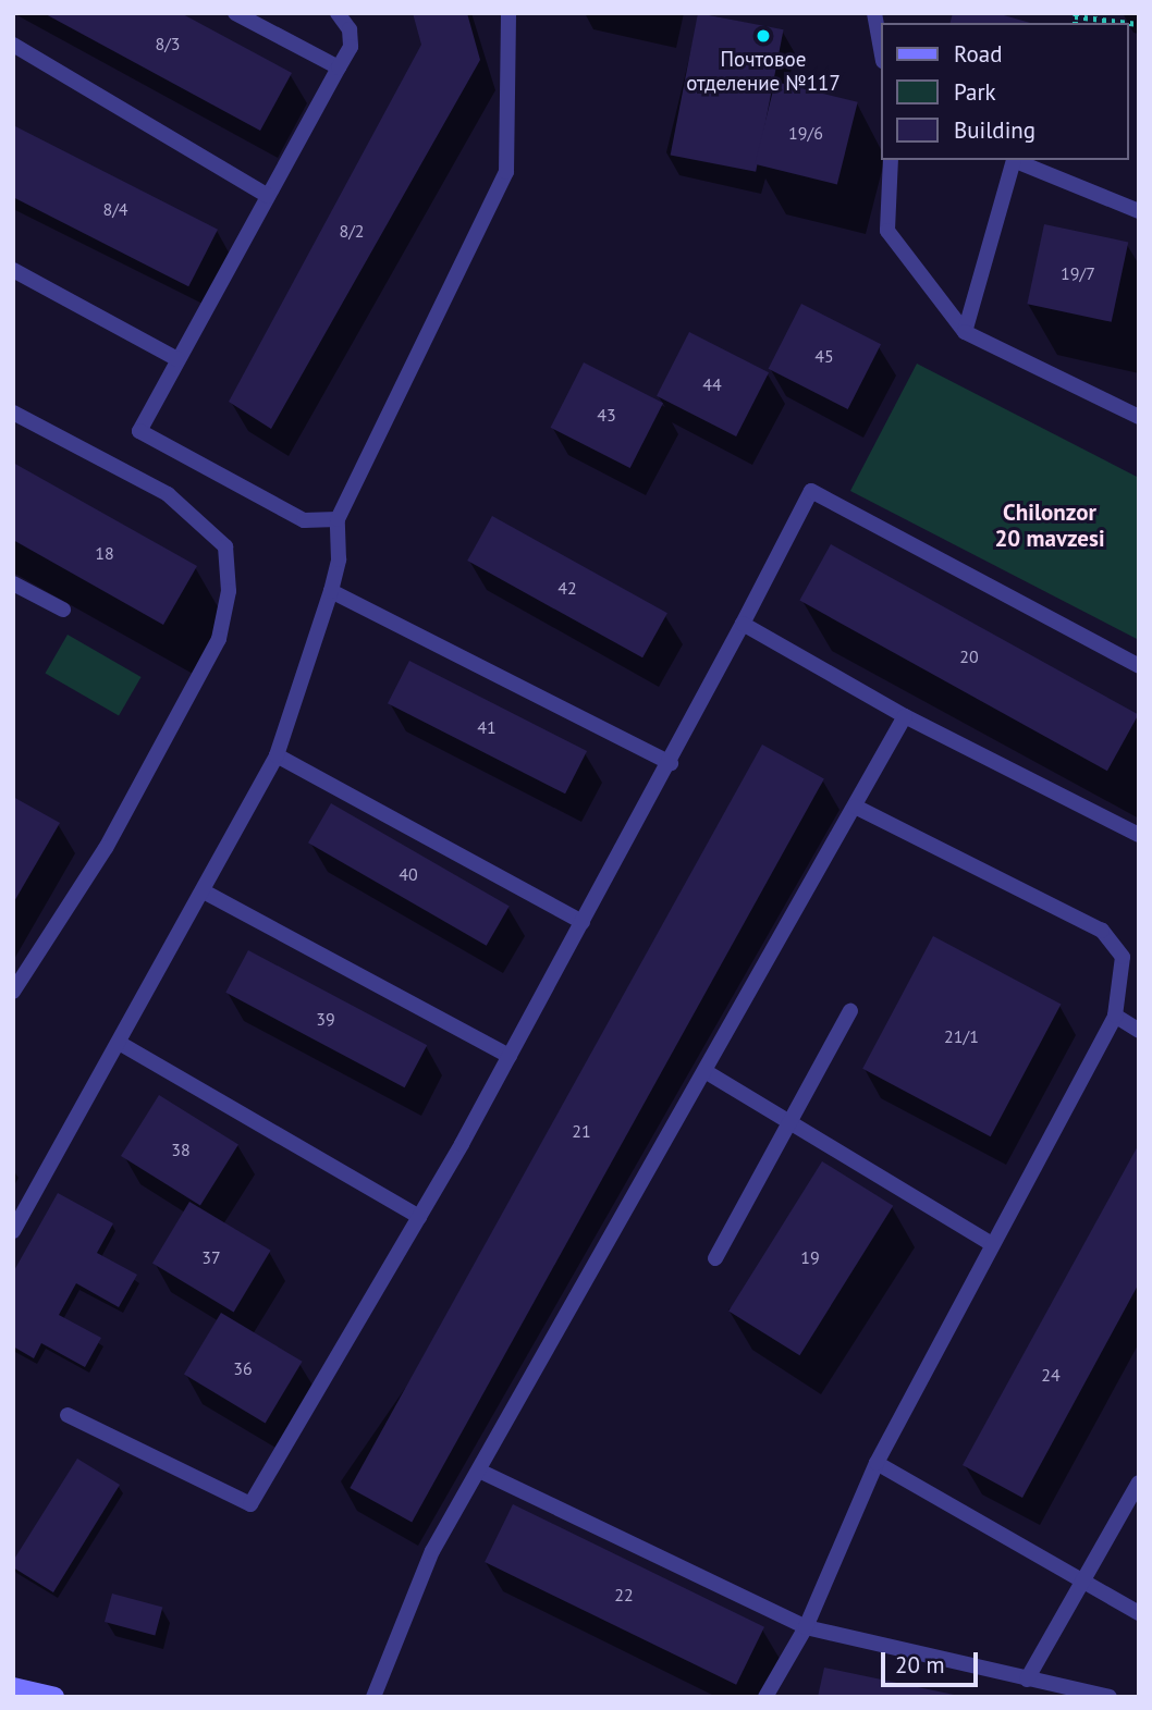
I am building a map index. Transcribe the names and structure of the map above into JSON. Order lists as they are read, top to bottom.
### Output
{
  "districts": ["Chilonzor 20 mavzesi"],
  "places": ["Почтовое отделение №117"],
  "house_numbers": [
    "8/3",
    "19/6",
    "8/4",
    "8/2",
    "19/7",
    "45",
    "44",
    "43",
    "18",
    "42",
    "20",
    "41",
    "40",
    "39",
    "21/1",
    "21",
    "38",
    "37",
    "19",
    "36",
    "24",
    "22"
  ],
  "legend": ["Road", "Park", "Building"],
  "scale_bar": "20 m"
}
